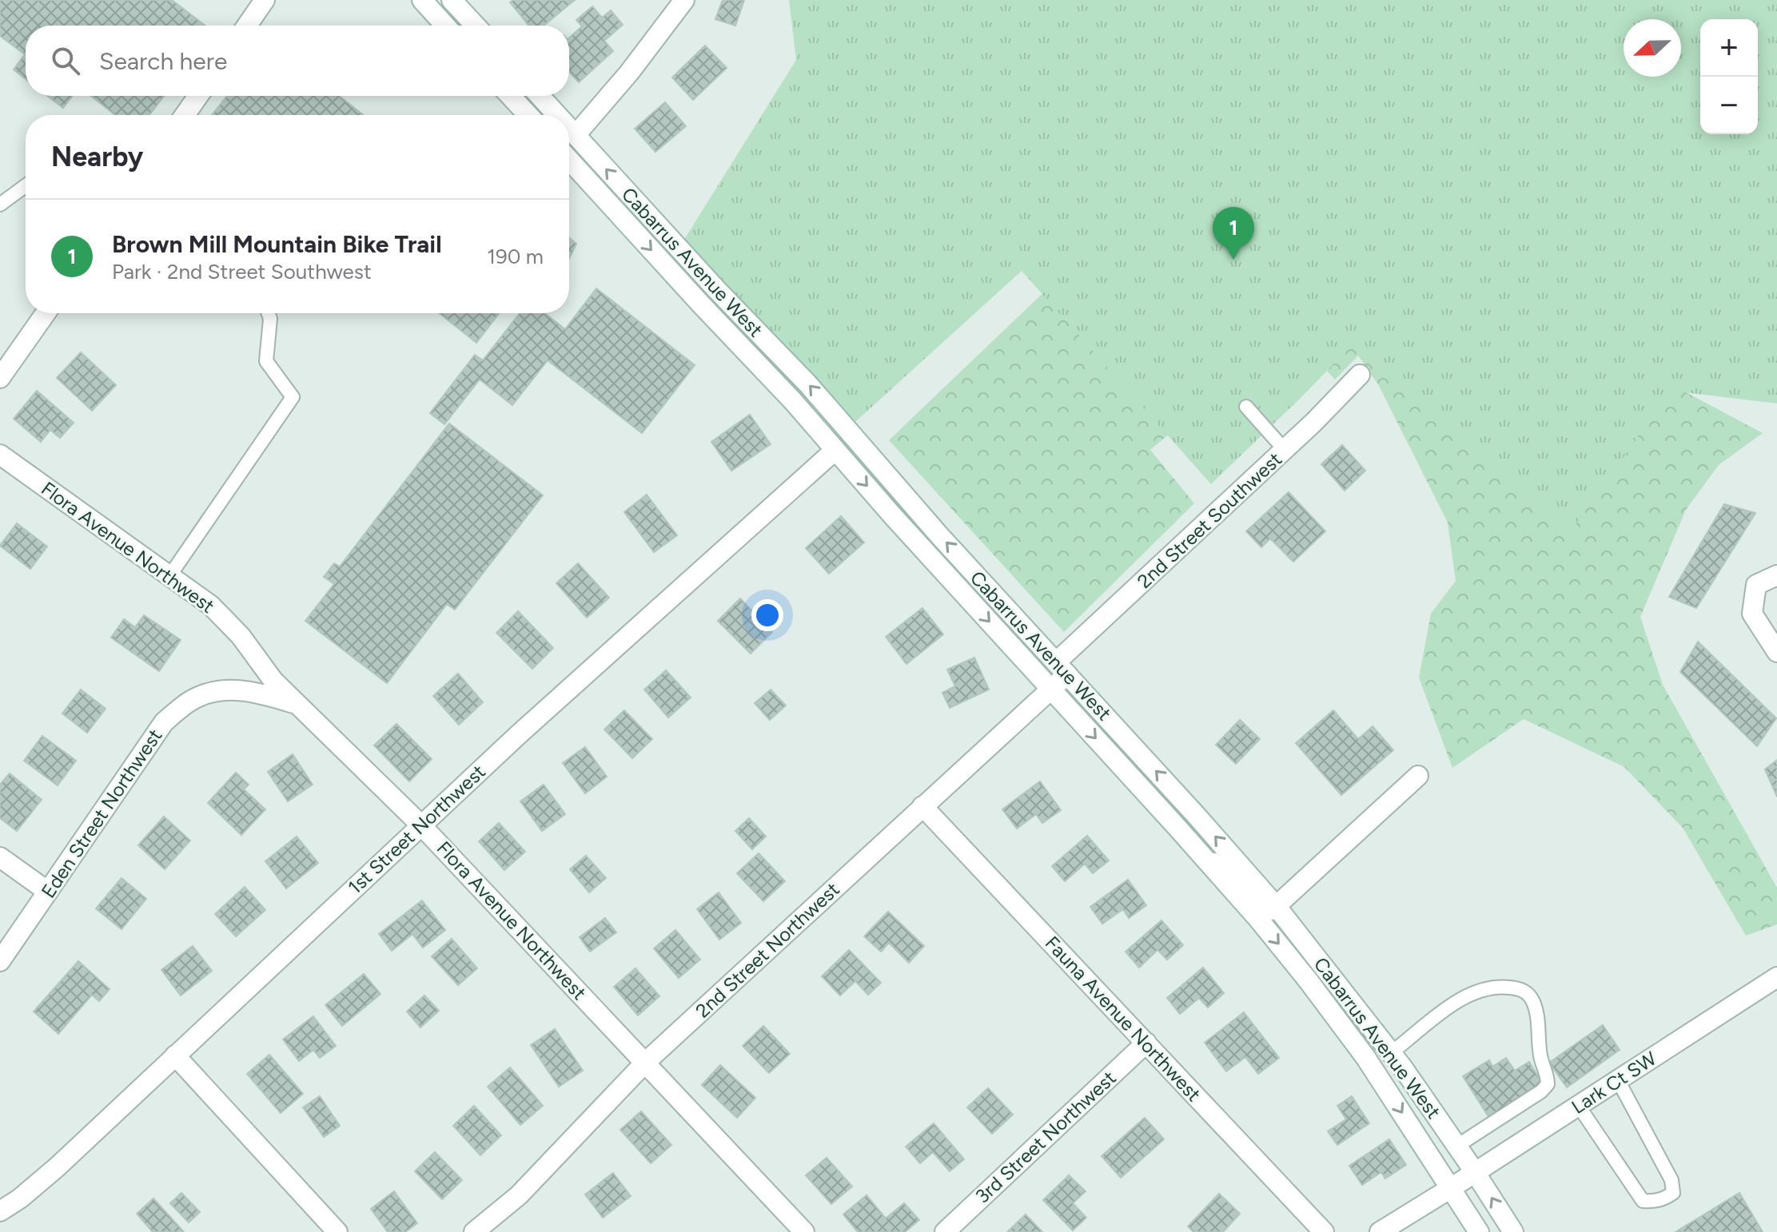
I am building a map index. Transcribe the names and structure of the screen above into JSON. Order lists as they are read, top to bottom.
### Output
{
  "streets": {
    "street": [
      "Cabarrus Avenue West",
      "2nd Street Southwest",
      "Flora Avenue Northwest",
      "Eden Street Northwest",
      "1st Street Northwest",
      "2nd Street Northwest",
      "Fauna Avenue Northwest",
      "Lark Ct SW",
      "3rd Street Northwest"
    ]
  },
  "crossings": [
    ["Cabarrus Avenue West", "2nd Street Southwest"],
    ["Cabarrus Avenue West", "1st Street Northwest"],
    ["Cabarrus Avenue West", "2nd Street Northwest"],
    ["Cabarrus Avenue West", "Lark Ct SW"],
    ["2nd Street Southwest", "2nd Street Northwest"],
    ["Flora Avenue Northwest", "Eden Street Northwest"],
    ["Flora Avenue Northwest", "1st Street Northwest"],
    ["Flora Avenue Northwest", "2nd Street Northwest"],
    ["2nd Street Northwest", "Fauna Avenue Northwest"],
    ["Fauna Avenue Northwest", "3rd Street Northwest"]
  ],
  "north": "left",
  "page": {
    "map_buttons": ["+", "−"],
    "search": "Search here",
    "heading": "Nearby",
    "list": [
      {
        "mark": "1",
        "name": "Brown Mill Mountain Bike Trail",
        "note": "Park · 2nd Street Southwest",
        "value": "190 m"
      }
    ],
    "pins": "1"
  }
}
